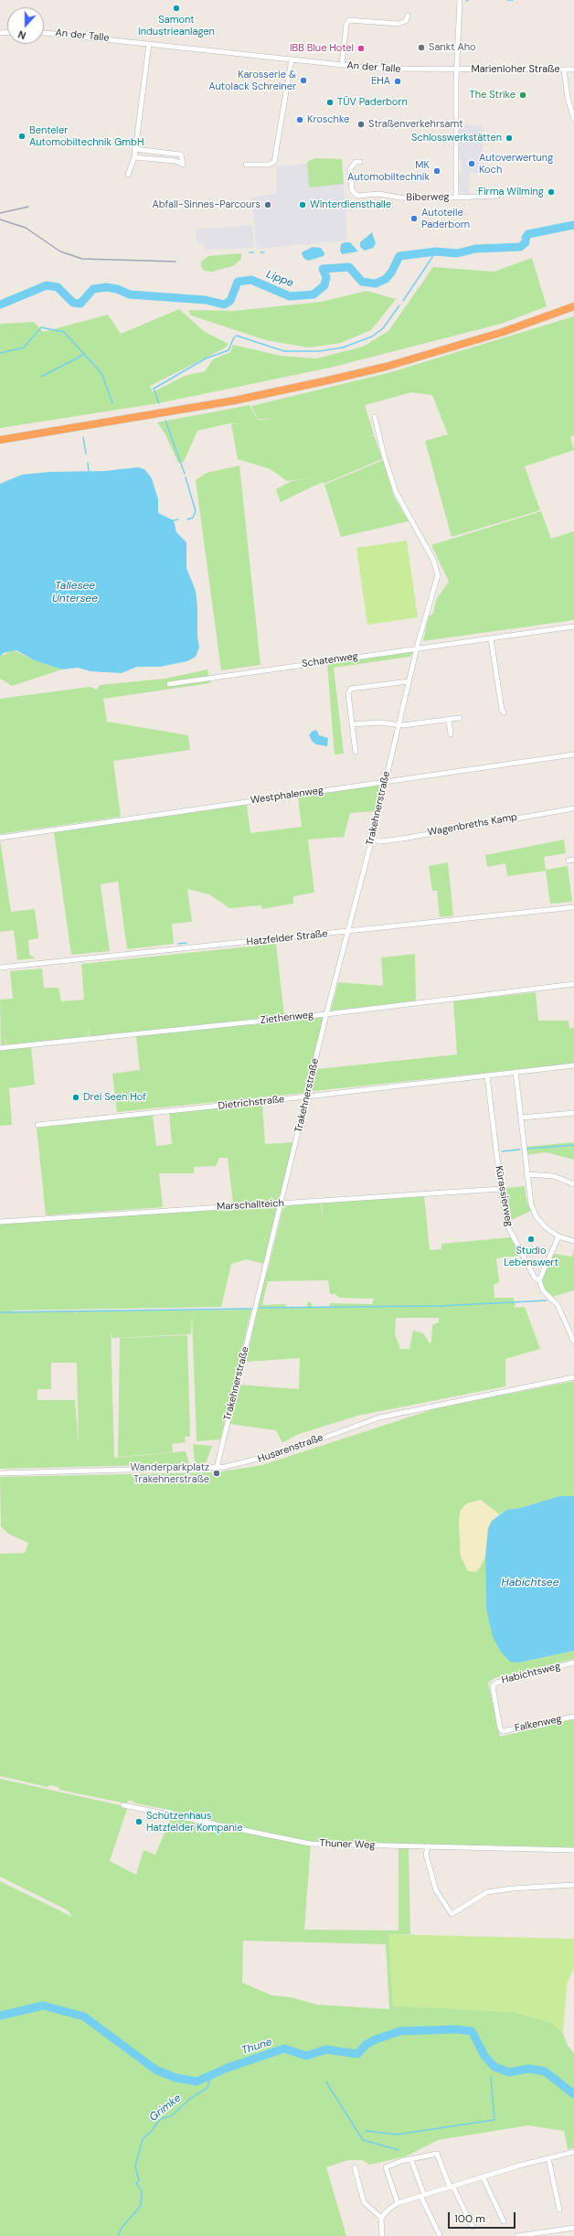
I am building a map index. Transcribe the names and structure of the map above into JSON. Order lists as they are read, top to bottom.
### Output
{
  "streets": {
    "street": [
      "An der Talle",
      "Marienloher Straße",
      "Biberweg",
      "Schatenweg",
      "Westphalenweg",
      "Trakehnerstraße",
      "Wagenbreths Kamp",
      "Hatzfelder Straße",
      "Ziethenweg",
      "Dietrichstraße",
      "Kürassierweg",
      "Marschallteich",
      "Husarenstraße",
      "Habichtsweg",
      "Falkenweg",
      "Thuner Weg"
    ]
  },
  "crossings": [
    ["An der Talle", "Marienloher Straße"],
    ["Schatenweg", "Trakehnerstraße"],
    ["Westphalenweg", "Trakehnerstraße"],
    ["Trakehnerstraße", "Wagenbreths Kamp"],
    ["Trakehnerstraße", "Hatzfelder Straße"],
    ["Trakehnerstraße", "Ziethenweg"],
    ["Trakehnerstraße", "Dietrichstraße"],
    ["Trakehnerstraße", "Marschallteich"],
    ["Trakehnerstraße", "Husarenstraße"],
    ["Dietrichstraße", "Kürassierweg"],
    ["Kürassierweg", "Marschallteich"],
    ["Habichtsweg", "Falkenweg"]
  ],
  "water": [
    "Lippe",
    "Tallesee Untersee",
    "Habichtsee",
    "Thune",
    "Grimke"
  ],
  "places": [
    "Samont Industrieanlagen",
    "Sankt Aho",
    "IBB Blue Hotel",
    "Karosserie & Autolack Schreiner",
    "EHA",
    "The Strike",
    "TÜV Paderborn",
    "Kroschke",
    "Straßenverkehrsamt",
    "Benteler Automobiltechnik GmbH",
    "Schlosswerkstätten",
    "Autoverwertung Koch",
    "MK Automobiltechnik",
    "Firma Wilming",
    "Abfall-Sinnes-Parcours",
    "Winterdiensthalle",
    "Autoteile Paderborn",
    "Drei Seen Hof",
    "Studio Lebenswert",
    "Wanderparkplatz Trakehnerstraße",
    "Schützenhaus Hatzfelder Kompanie"
  ],
  "scale_bar": "100 m",
  "north": "bottom"
}
